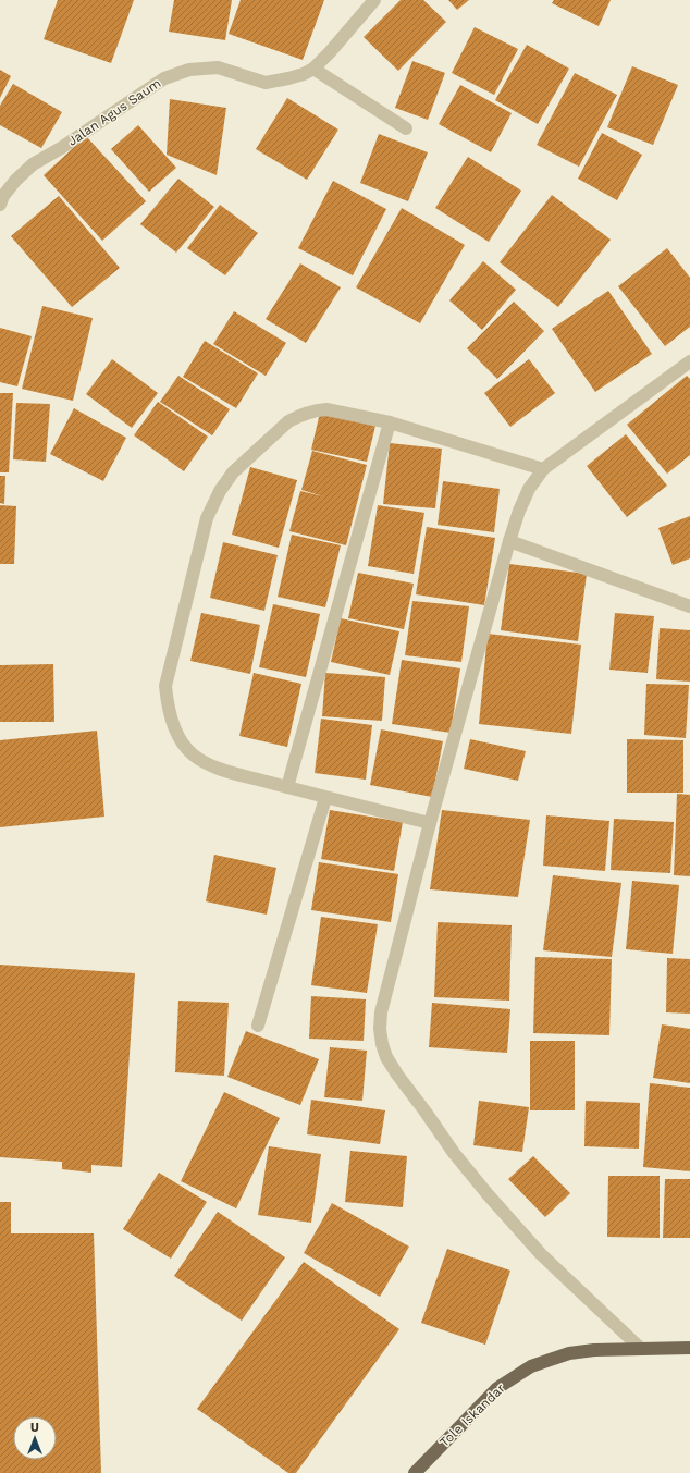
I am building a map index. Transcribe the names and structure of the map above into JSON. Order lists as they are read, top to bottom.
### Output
{
  "streets": {
    "main road": ["Tole Iskandar"],
    "street": ["Jalan Agus Saum"]
  },
  "north": "top"
}
